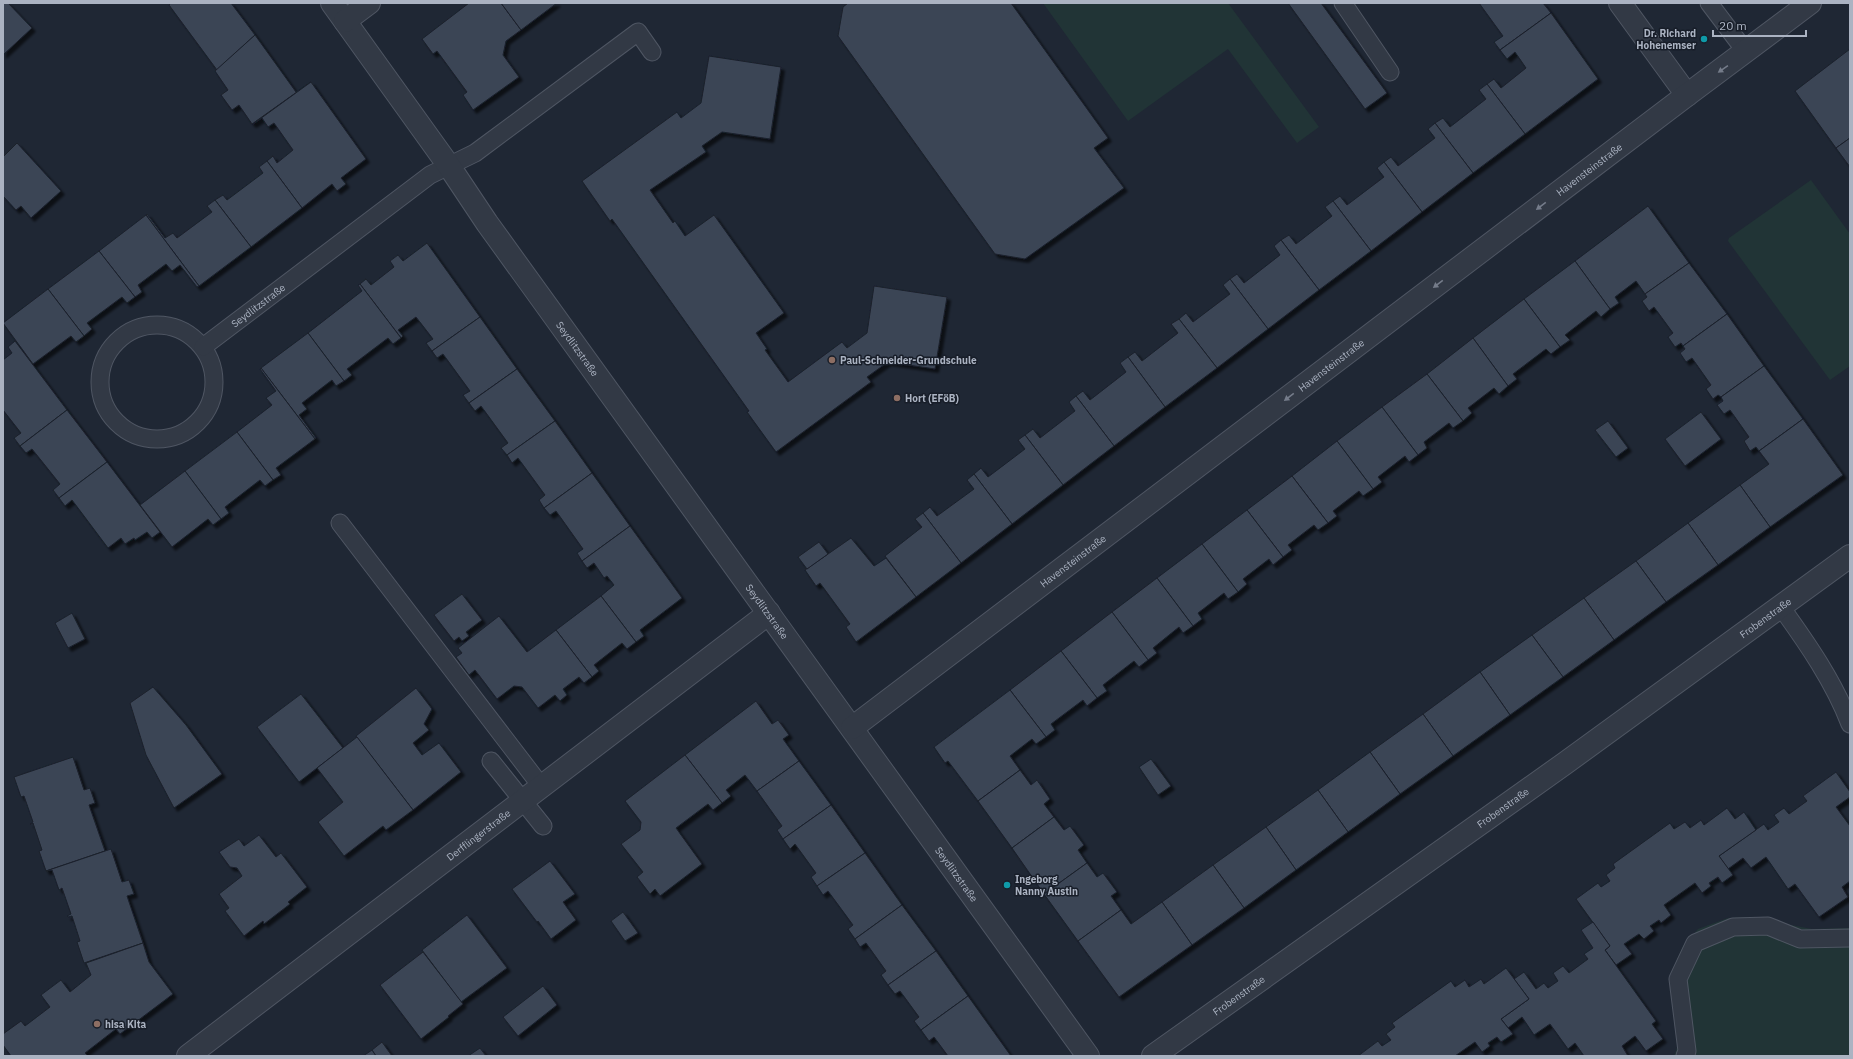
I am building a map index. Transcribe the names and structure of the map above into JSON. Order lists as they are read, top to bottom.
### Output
{
  "streets": {
    "street": [
      "Havensteinstraße",
      "Seydlitzstraße",
      "Frobenstraße",
      "Derfflingerstraße"
    ]
  },
  "crossings": [
    ["Havensteinstraße", "Seydlitzstraße"],
    ["Seydlitzstraße", "Derfflingerstraße"]
  ],
  "one_way": ["Havensteinstraße"],
  "places": [
    "Dr. Richard Hohenemser",
    "Paul-Schneider-Grundschule",
    "Hort (EFöB)",
    "Ingeborg Nanny Austin",
    "hisa Kita"
  ],
  "scale_bar": "20 m"
}
